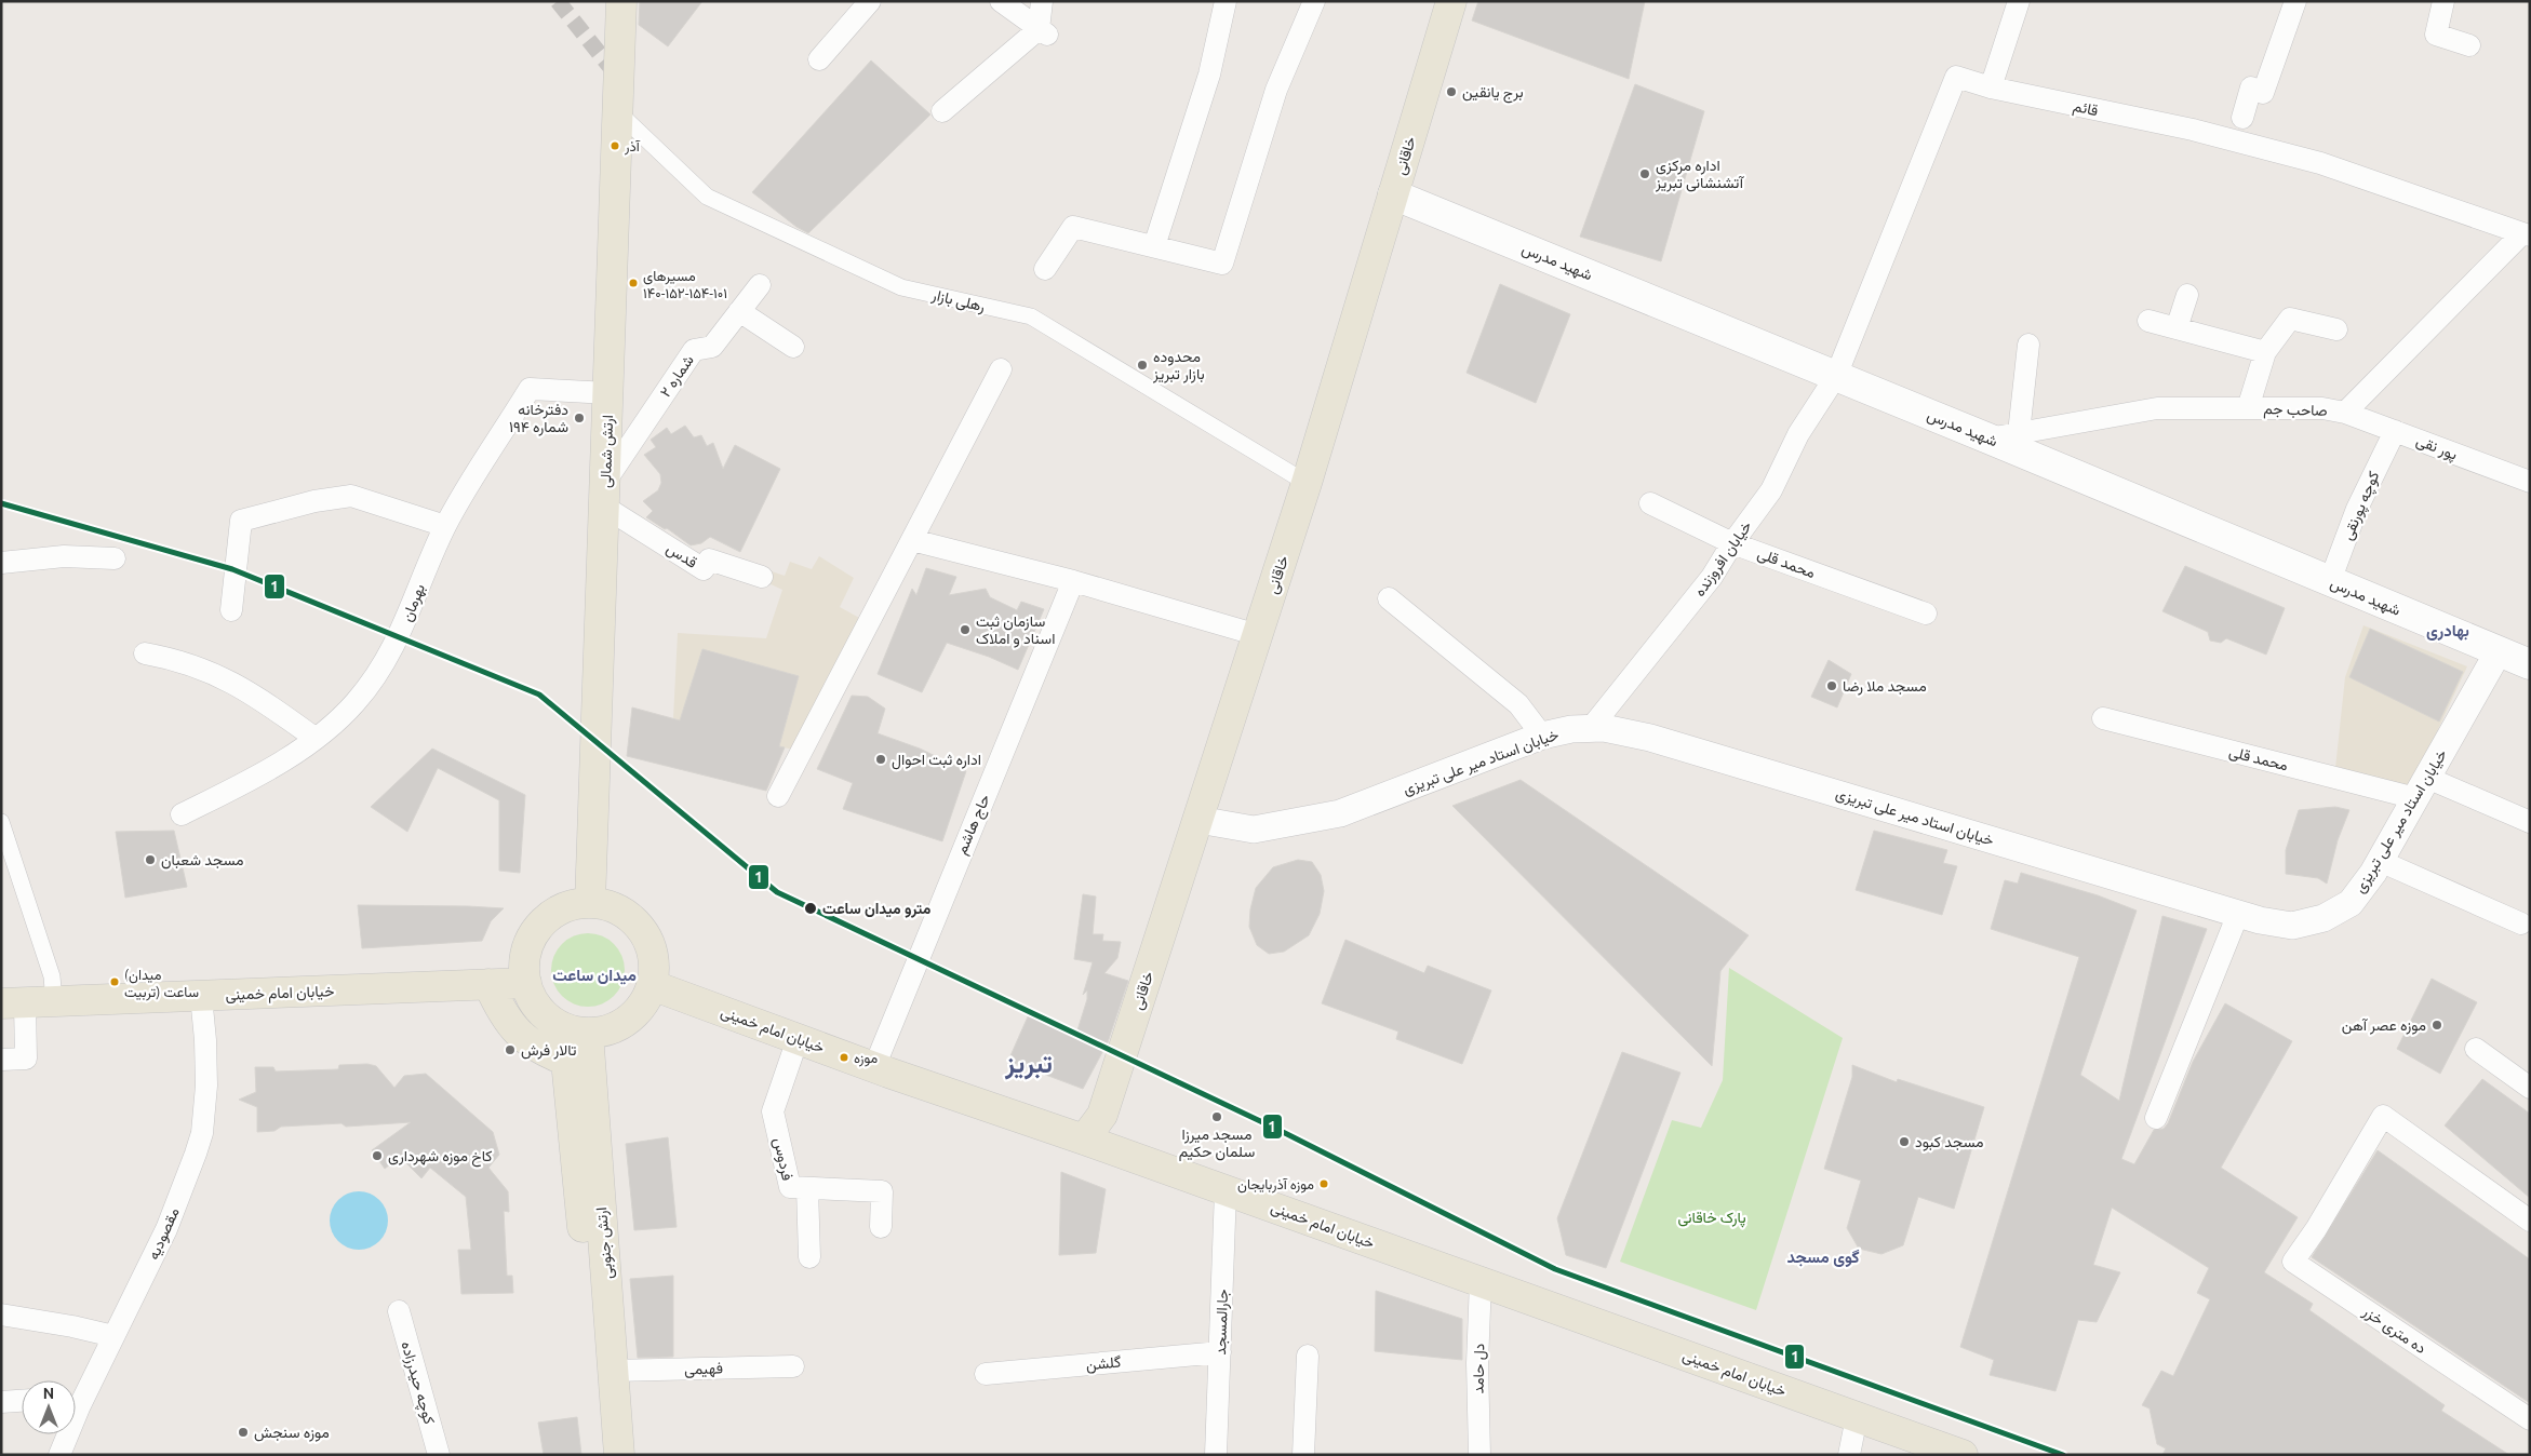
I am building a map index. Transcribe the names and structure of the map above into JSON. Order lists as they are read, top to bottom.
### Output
{
  "streets": {
    "main road": [
      "خاقانی",
      "شهید مدرس",
      "ارتش شمالی",
      "خیابان امام خمینی",
      "ارتش جنوبی"
    ],
    "street": [
      "قائم",
      "رهلی بازار",
      "شماره ۲",
      "صاحب جم",
      "پور نقی",
      "کوچه پورنقی",
      "قدس",
      "خیابان افروزنده",
      "محمد قلی",
      "بهرمان",
      "خیابان استاد میر علی تبریزی",
      "حاج هاشم",
      "فردوس",
      "مقصودیه",
      "جارالمسجد",
      "ده متری خزر",
      "گلشن",
      "فهیمی",
      "دل حامد",
      "کوچه حیدرزاده"
    ]
  },
  "crossings": [
    ["قائم", "شهید مدرس"],
    ["قائم", "صاحب جم"],
    ["قائم", "خیابان افروزنده"],
    ["خاقانی", "شهید مدرس"],
    ["خاقانی", "رهلی بازار"],
    ["خاقانی", "خیابان استاد میر علی تبریزی"],
    ["خاقانی", "خیابان امام خمینی"],
    ["شهید مدرس", "صاحب جم"],
    ["شهید مدرس", "کوچه پورنقی"],
    ["شهید مدرس", "خیابان افروزنده"],
    ["شهید مدرس", "خیابان استاد میر علی تبریزی"],
    ["رهلی بازار", "ارتش شمالی"],
    ["شماره ۲", "ارتش شمالی"],
    ["شماره ۲", "قدس"],
    ["صاحب جم", "پور نقی"],
    ["پور نقی", "کوچه پورنقی"],
    ["ارتش شمالی", "قدس"],
    ["ارتش شمالی", "بهرمان"],
    ["ارتش شمالی", "خیابان امام خمینی"],
    ["ارتش شمالی", "ارتش جنوبی"],
    ["خیابان افروزنده", "محمد قلی"],
    ["خیابان افروزنده", "خیابان استاد میر علی تبریزی"],
    ["محمد قلی", "خیابان استاد میر علی تبریزی"],
    ["حاج هاشم", "خیابان امام خمینی"],
    ["خیابان امام خمینی", "فردوس"],
    ["خیابان امام خمینی", "مقصودیه"],
    ["خیابان امام خمینی", "ارتش جنوبی"],
    ["خیابان امام خمینی", "جارالمسجد"],
    ["خیابان امام خمینی", "دل حامد"],
    ["ارتش جنوبی", "فهیمی"],
    ["جارالمسجد", "گلشن"]
  ],
  "districts": [
    "بهادری",
    "میدان ساعت",
    "تبریز",
    "گوی مسجد"
  ],
  "parks": ["پارک خاقانی"],
  "places": [
    "برج یانقین",
    "آذر",
    "اداره مرکزی آتشنشانی تبریز",
    "مسیرهای ۱۴۰-۱۵۲-۱۵۴-۱۰۱",
    "محدوده بازار تبریز",
    "دفترخانه شماره ۱۹۴",
    "سازمان ثبت اسناد و املاک",
    "مسجد ملا رضا",
    "اداره ثبت احوال",
    "مسجد شعبان",
    "مترو میدان ساعت",
    "(میدان ساعت (تربیت",
    "موزه عصر آهن",
    "تالار فرش",
    "موزه",
    "مسجد میرزا سلمان حکیم",
    "مسجد کبود",
    "کاخ موزه شهرداری",
    "موزه آذربایجان",
    "موزه سنجش"
  ],
  "lines": ["transit line 1"],
  "north": "top"
}
